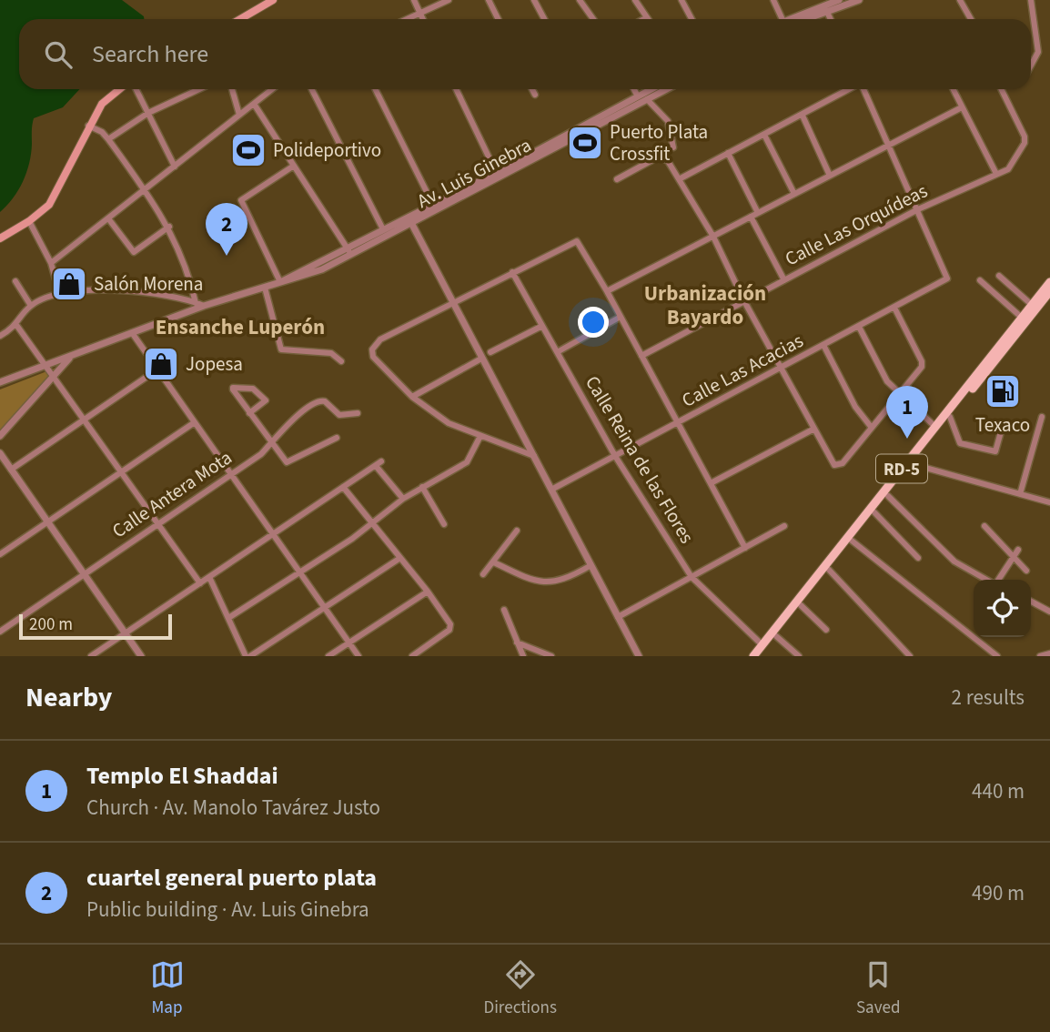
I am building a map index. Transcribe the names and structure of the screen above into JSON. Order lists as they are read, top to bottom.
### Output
{
  "streets": {
    "main road": ["RD-5"],
    "street": [
      "Av. Luis Ginebra",
      "Calle Las Orquídeas",
      "Calle Las Acacias",
      "Calle Reina de las Flores",
      "Calle Antera Mota"
    ]
  },
  "crossings": [
    ["Calle Las Orquídeas", "Calle Las Acacias"],
    ["Calle Las Acacias", "Calle Reina de las Flores"],
    ["Calle Reina de las Flores", "RD-5"]
  ],
  "districts": ["Urbanización Bayardo", "Ensanche Luperón"],
  "places": {
    "sports": ["Puerto Plata Crossfit", "Polideportivo"],
    "shop": ["Salón Morena", "Jopesa"],
    "fuel station": ["Texaco"]
  },
  "scale_bar": "200 m",
  "page": {
    "search": "Search here",
    "pins": ["2", "1"],
    "scale": "200 m",
    "heading": ["Nearby", "2 results"],
    "list": [
      {
        "mark": "1",
        "name": "Templo El Shaddai",
        "note": "Church · Av. Manolo Tavárez Justo",
        "value": "440 m"
      },
      {
        "mark": "2",
        "name": "cuartel general puerto plata",
        "note": "Public building · Av. Luis Ginebra",
        "value": "490 m"
      }
    ],
    "nav": ["Map", "Directions", "Saved"]
  }
}
